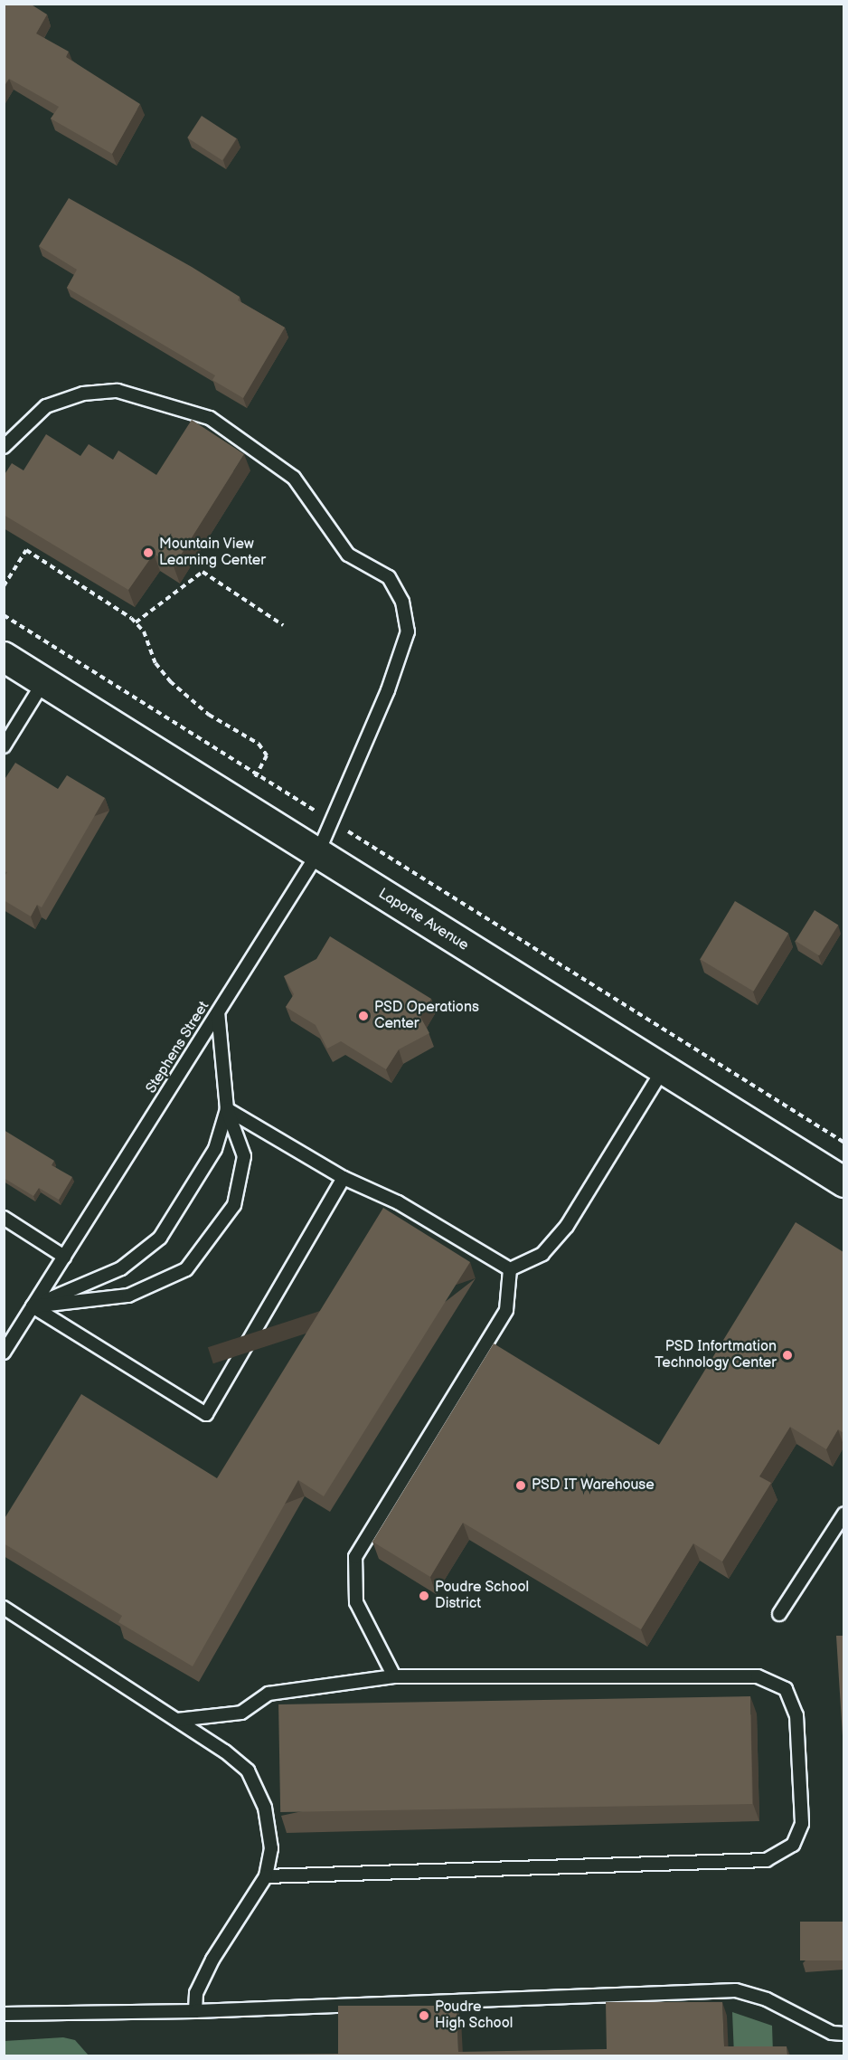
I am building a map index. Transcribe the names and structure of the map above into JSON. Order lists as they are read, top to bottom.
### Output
{
  "streets": {
    "street": ["Laporte Avenue"],
    "lane": ["Stephens Street"]
  },
  "crossings": [
    ["Laporte Avenue", "Stephens Street"]
  ],
  "places": [
    "Mountain View Learning Center",
    "PSD Operations Center",
    "PSD Infortmation Technology Center",
    "PSD IT Warehouse",
    "Poudre School District",
    "Poudre High School"
  ]
}
